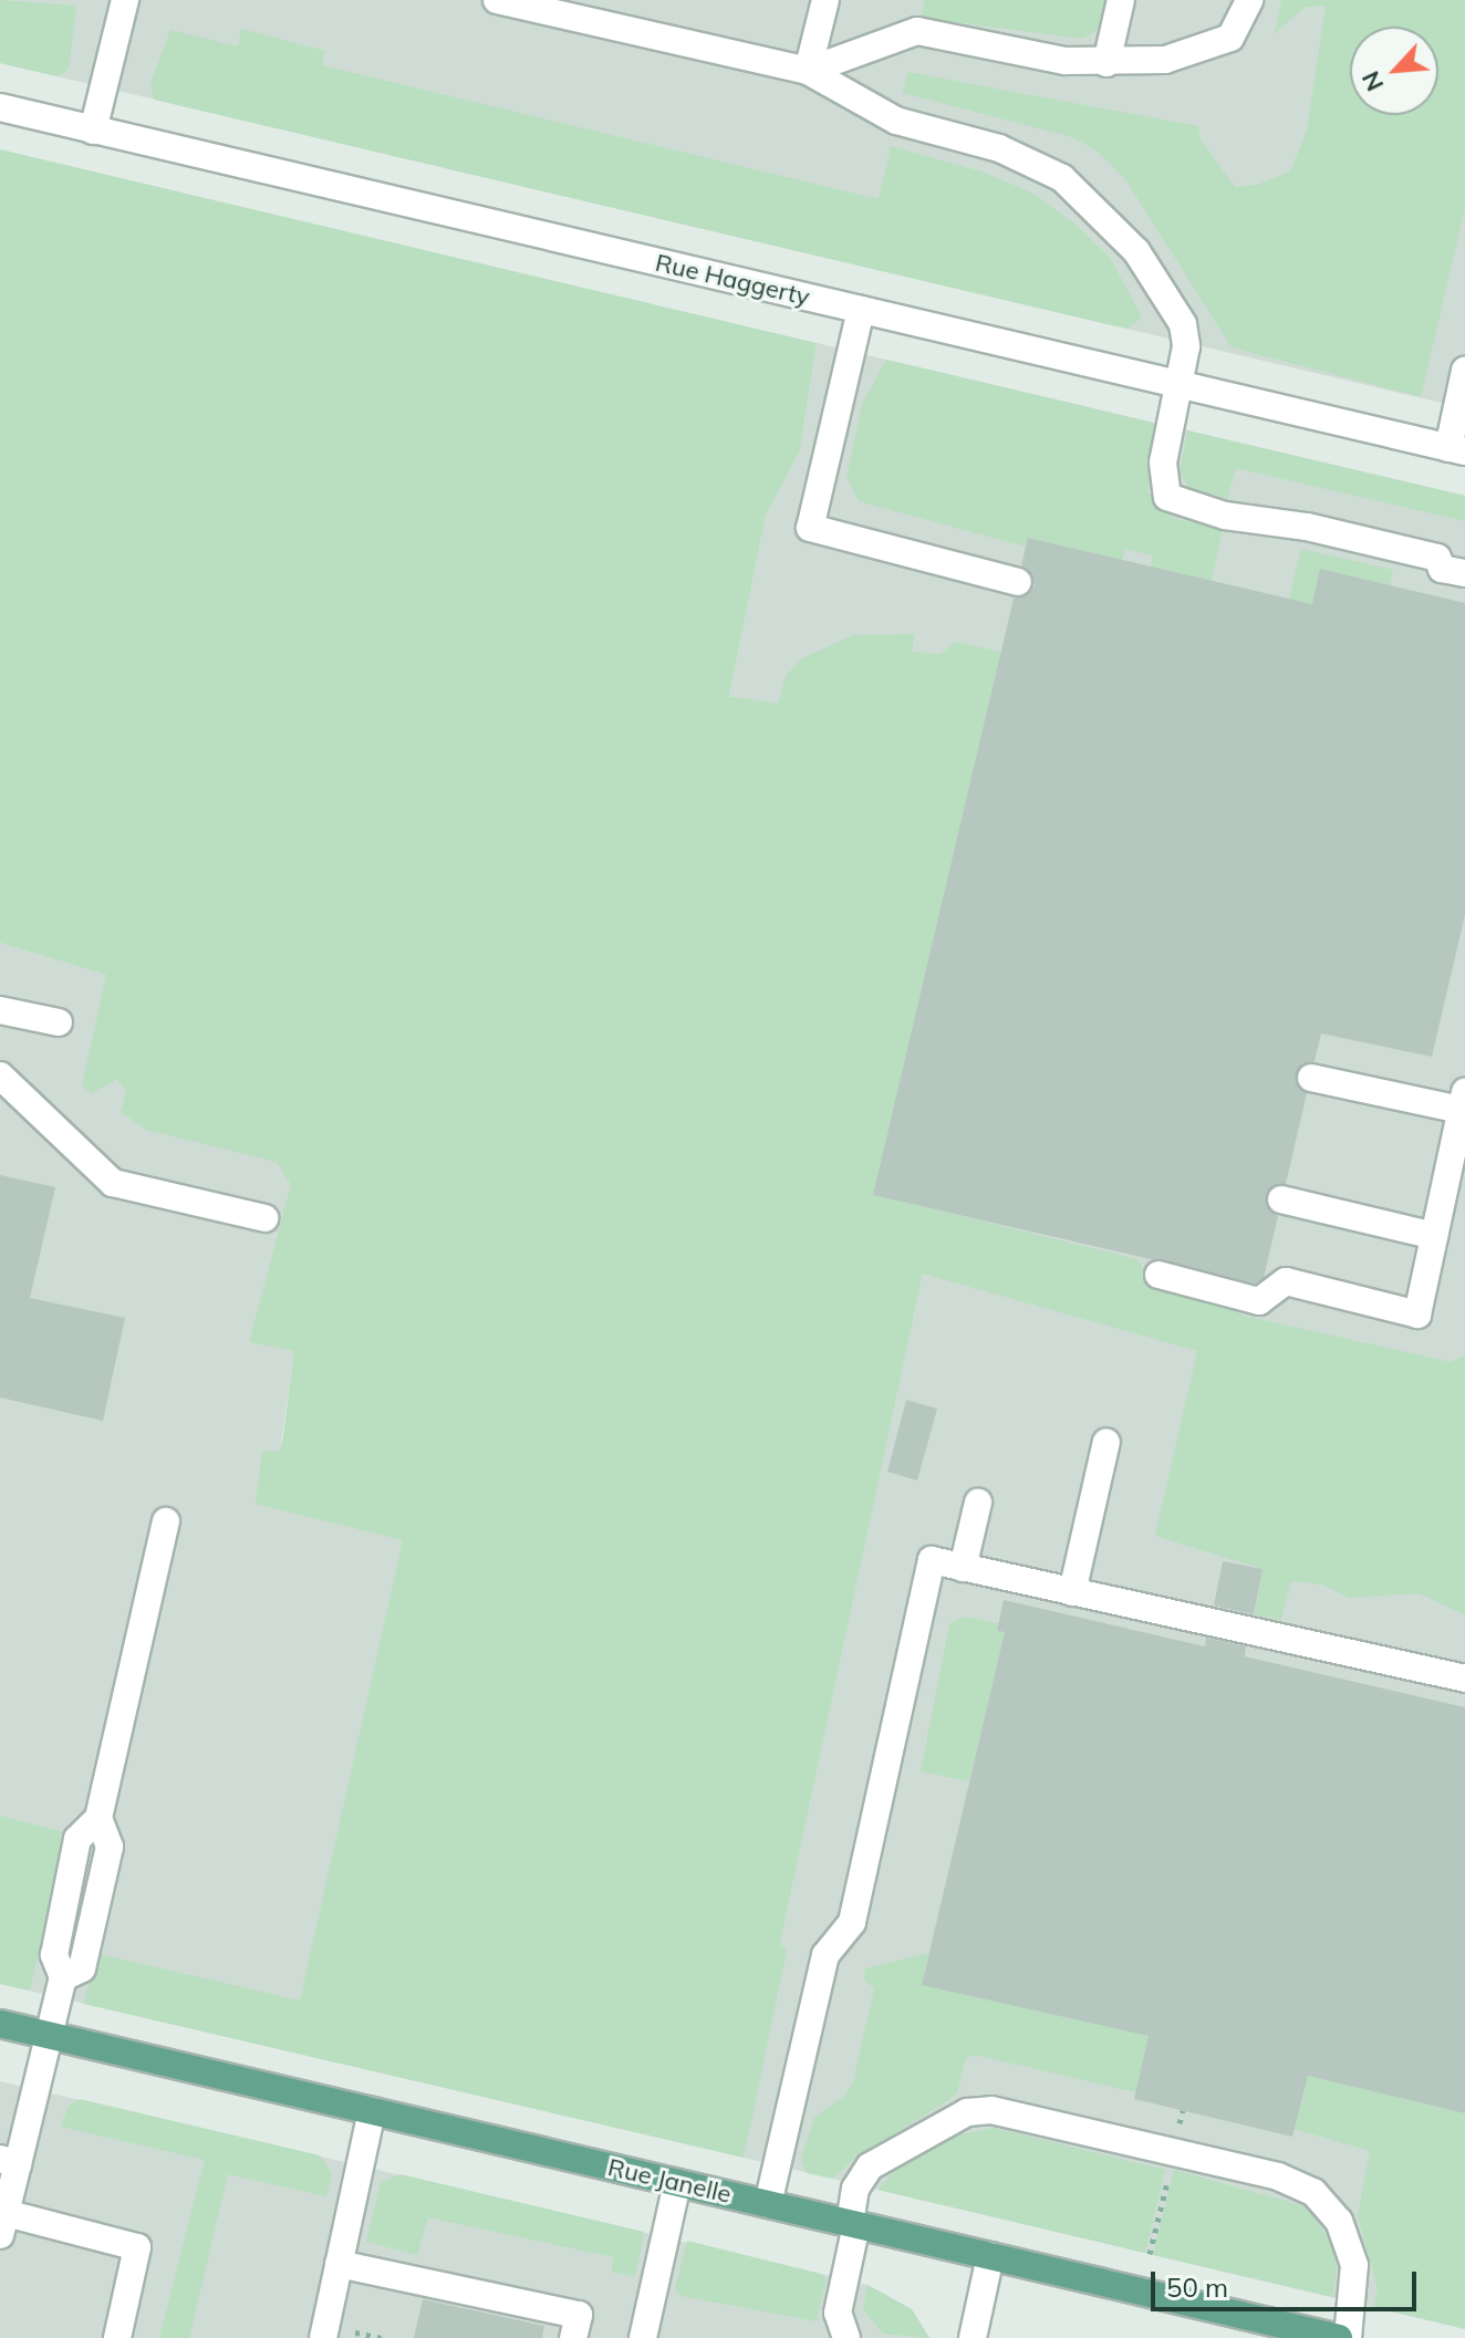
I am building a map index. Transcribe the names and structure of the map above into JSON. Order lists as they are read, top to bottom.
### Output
{
  "streets": {
    "main road": ["Rue Janelle"],
    "street": ["Rue Haggerty"]
  },
  "scale_bar": "50 m",
  "north": "bottom left"
}
